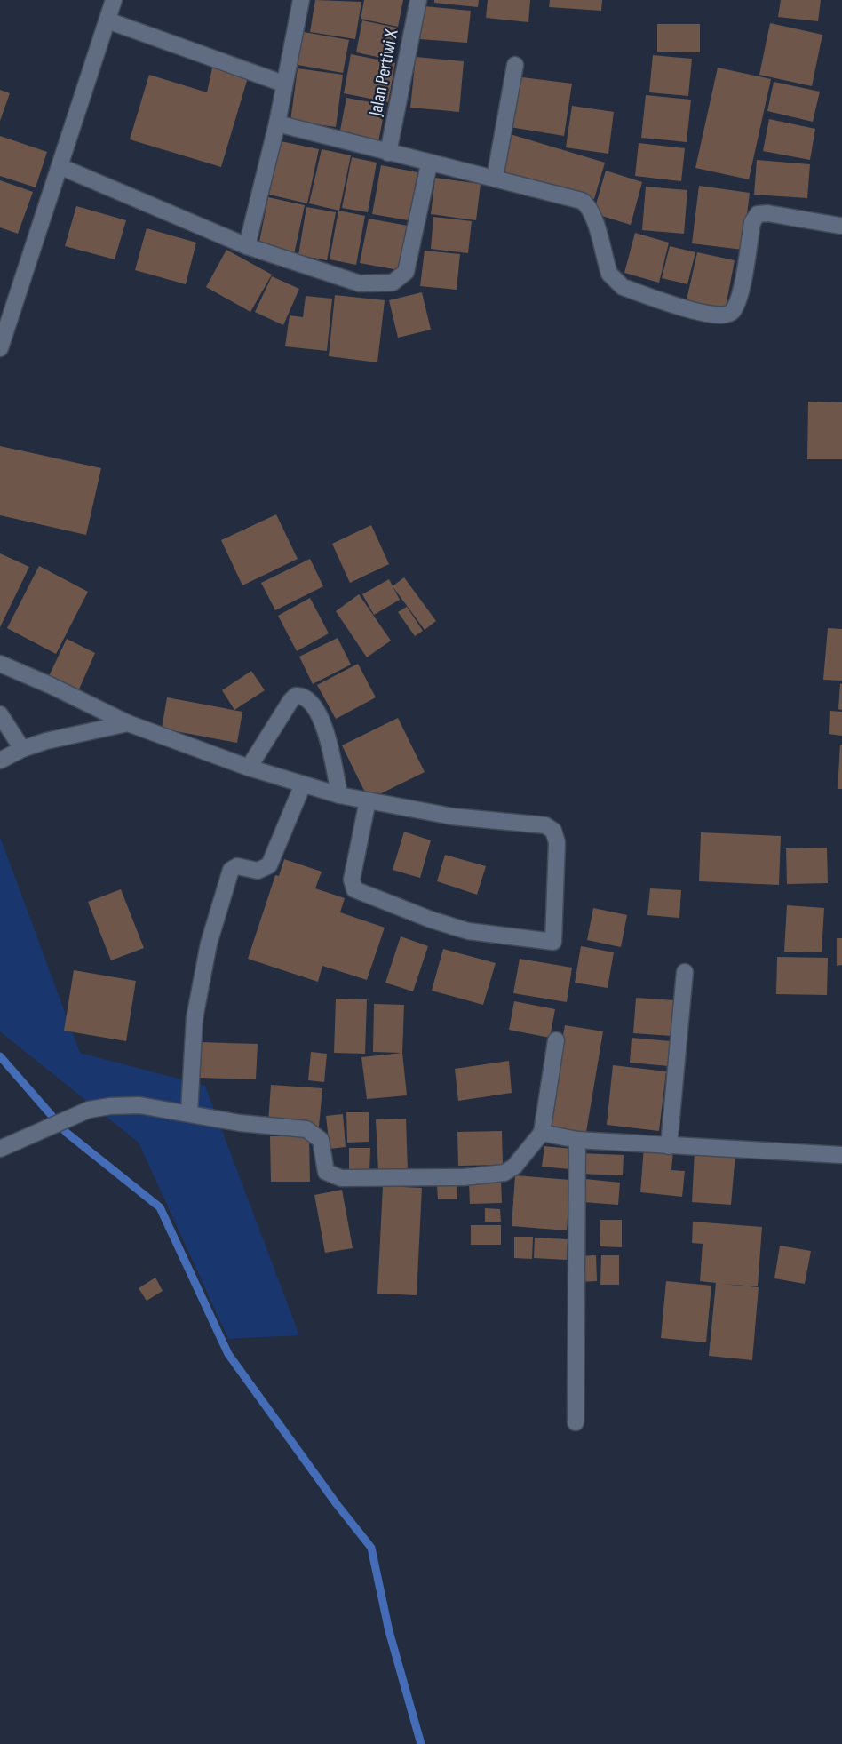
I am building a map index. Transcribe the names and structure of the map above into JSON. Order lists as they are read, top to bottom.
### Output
{
  "streets": {
    "street": ["Jalan Pertiwi X"]
  }
}
